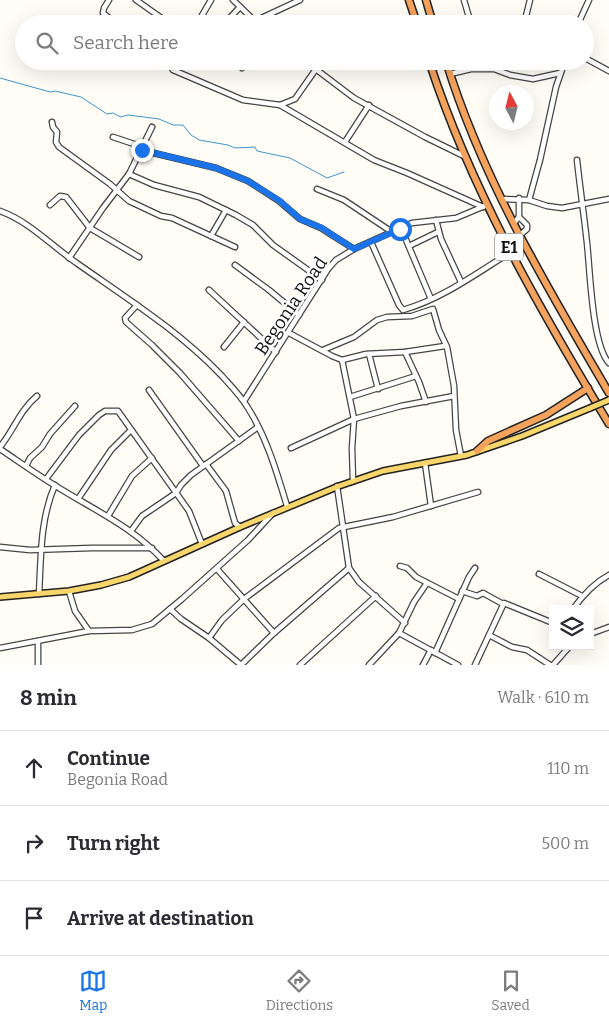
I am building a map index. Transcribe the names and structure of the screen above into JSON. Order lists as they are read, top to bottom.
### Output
{
  "streets": {
    "highway": ["E1"],
    "street": ["Begonia Road"]
  },
  "crossings": [
    ["E1", "Begonia Road"]
  ],
  "north": "top",
  "page": {
    "search": "Search here",
    "heading": ["8 min", "Walk · 610 m"],
    "list": [
      ["Continue", "Begonia Road", "110 m"],
      ["Turn right", "500 m"],
      "Arrive at destination"
    ],
    "nav": ["Map", "Directions", "Saved"]
  }
}
